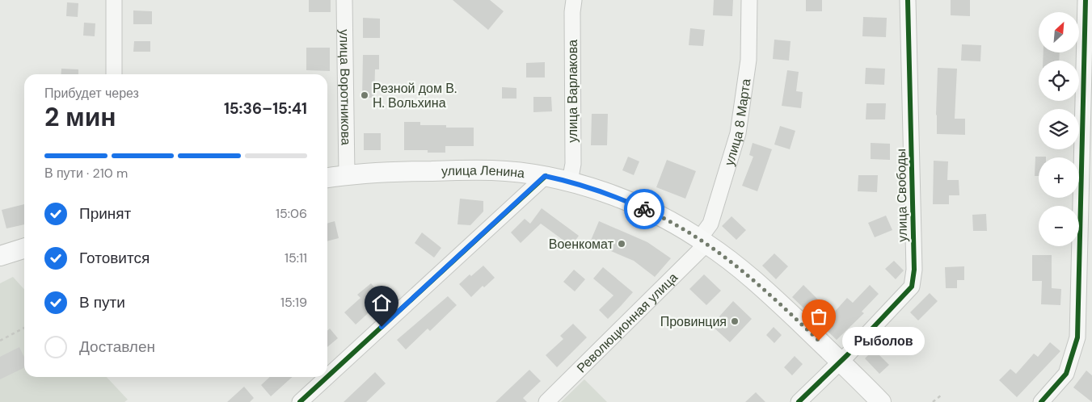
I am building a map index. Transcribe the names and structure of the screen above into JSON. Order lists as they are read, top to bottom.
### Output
{
  "streets": {
    "main road": ["улица Ленина"],
    "street": [
      "улица Воротникова",
      "улица Варлакова",
      "улица 8 Марта",
      "улица Свободы",
      "Революционная улица"
    ]
  },
  "crossings": [
    ["улица Воротникова", "улица Ленина"],
    ["улица Варлакова", "улица Ленина"],
    ["улица 8 Марта", "улица Ленина"],
    ["улица 8 Марта", "Революционная улица"],
    ["улица Ленина", "улица Свободы"],
    ["улица Ленина", "Революционная улица"]
  ],
  "places": [
    "Резной дом В. Н. Вольхина",
    "Военкомат",
    "Провинция",
    "Рыболов"
  ],
  "north": "top right",
  "page": {
    "map_buttons": ["+", "−"],
    "heading": ["2 мин", "Прибудет через", "15:36–15:41"],
    "bar": "В пути · 210 m",
    "list": [
      ["Принят", "15:06"],
      ["Готовится", "15:11"],
      ["В пути", "15:19"],
      "Доставлен"
    ],
    "bubble": "Рыболов"
  }
}
